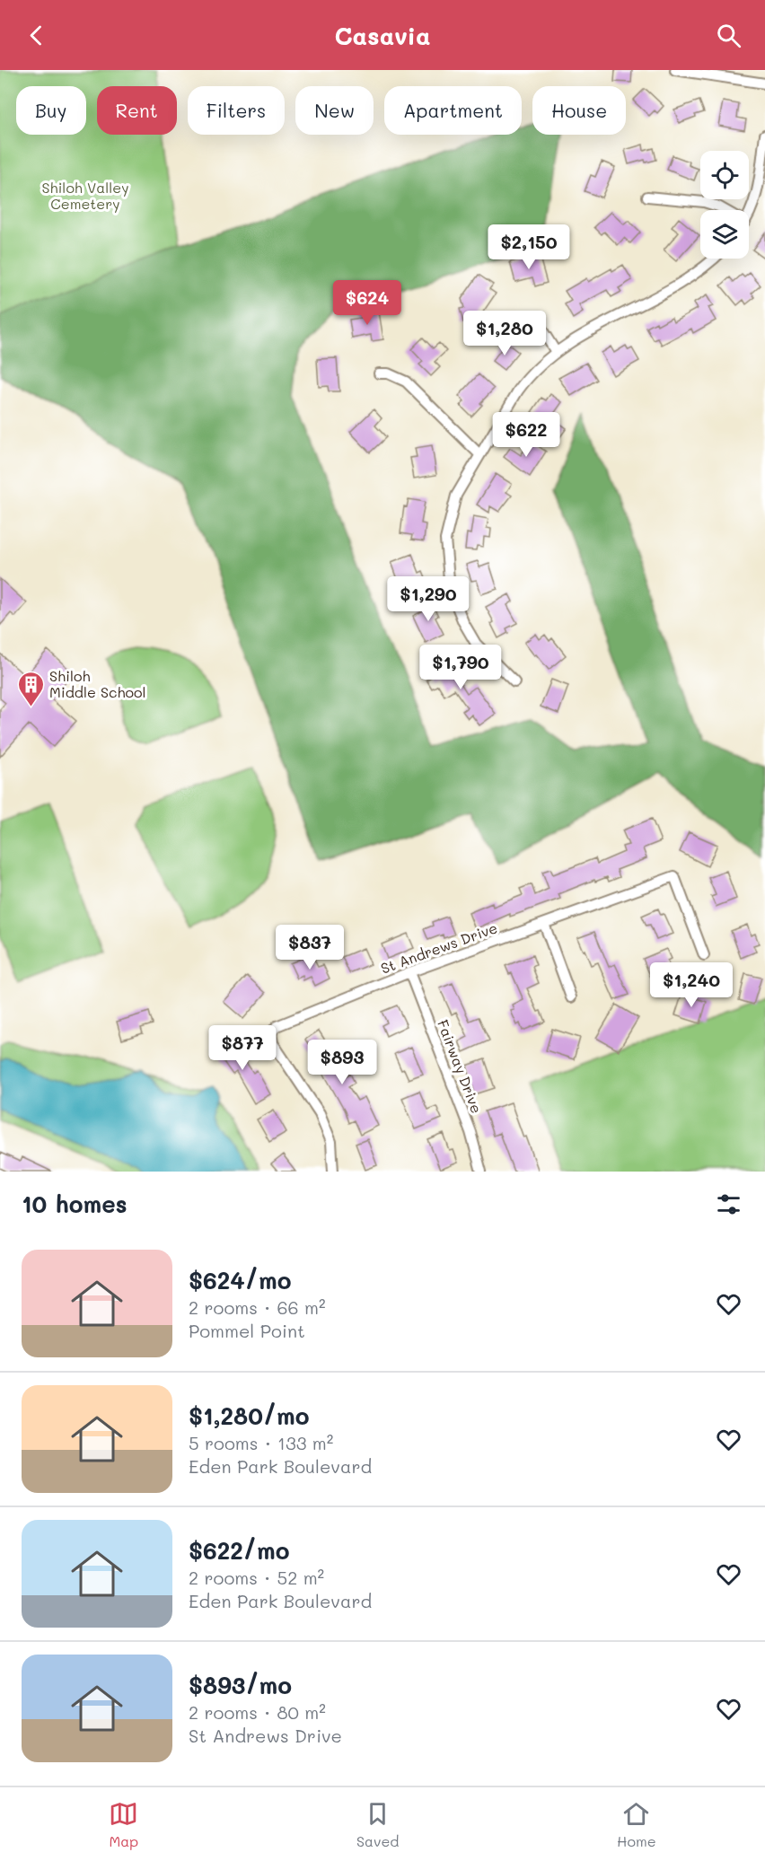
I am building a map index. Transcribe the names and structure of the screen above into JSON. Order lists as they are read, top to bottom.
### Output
{
  "streets": {
    "street": ["St Andrews Drive", "Fairway Drive"]
  },
  "crossings": [
    ["St Andrews Drive", "Fairway Drive"]
  ],
  "parks": ["Shiloh Valley Cemetery"],
  "places": {
    "building": ["Shiloh Middle School"]
  },
  "page": {
    "header": "Casavia",
    "chip": [
      "Buy",
      "Rent",
      "Filters",
      "New",
      "Apartment",
      "House"
    ],
    "price": [
      "$2,150",
      "$624",
      "$1,280",
      "$622",
      "$1,290",
      "$1,790",
      "$837",
      "$1,240",
      "$877",
      "$893"
    ],
    "heading": "10 homes",
    "list": [
      {
        "name": "$624/mo",
        "note": "2 rooms · 66 m² · Pommel Point"
      },
      {
        "name": "$1,280/mo",
        "note": "5 rooms · 133 m² · Eden Park Boulevard"
      },
      {
        "name": "$622/mo",
        "note": "2 rooms · 52 m² · Eden Park Boulevard"
      },
      {
        "name": "$893/mo",
        "note": "2 rooms · 80 m² · St Andrews Drive"
      }
    ],
    "tabs": ["Map", "Saved", "Home"]
  }
}
